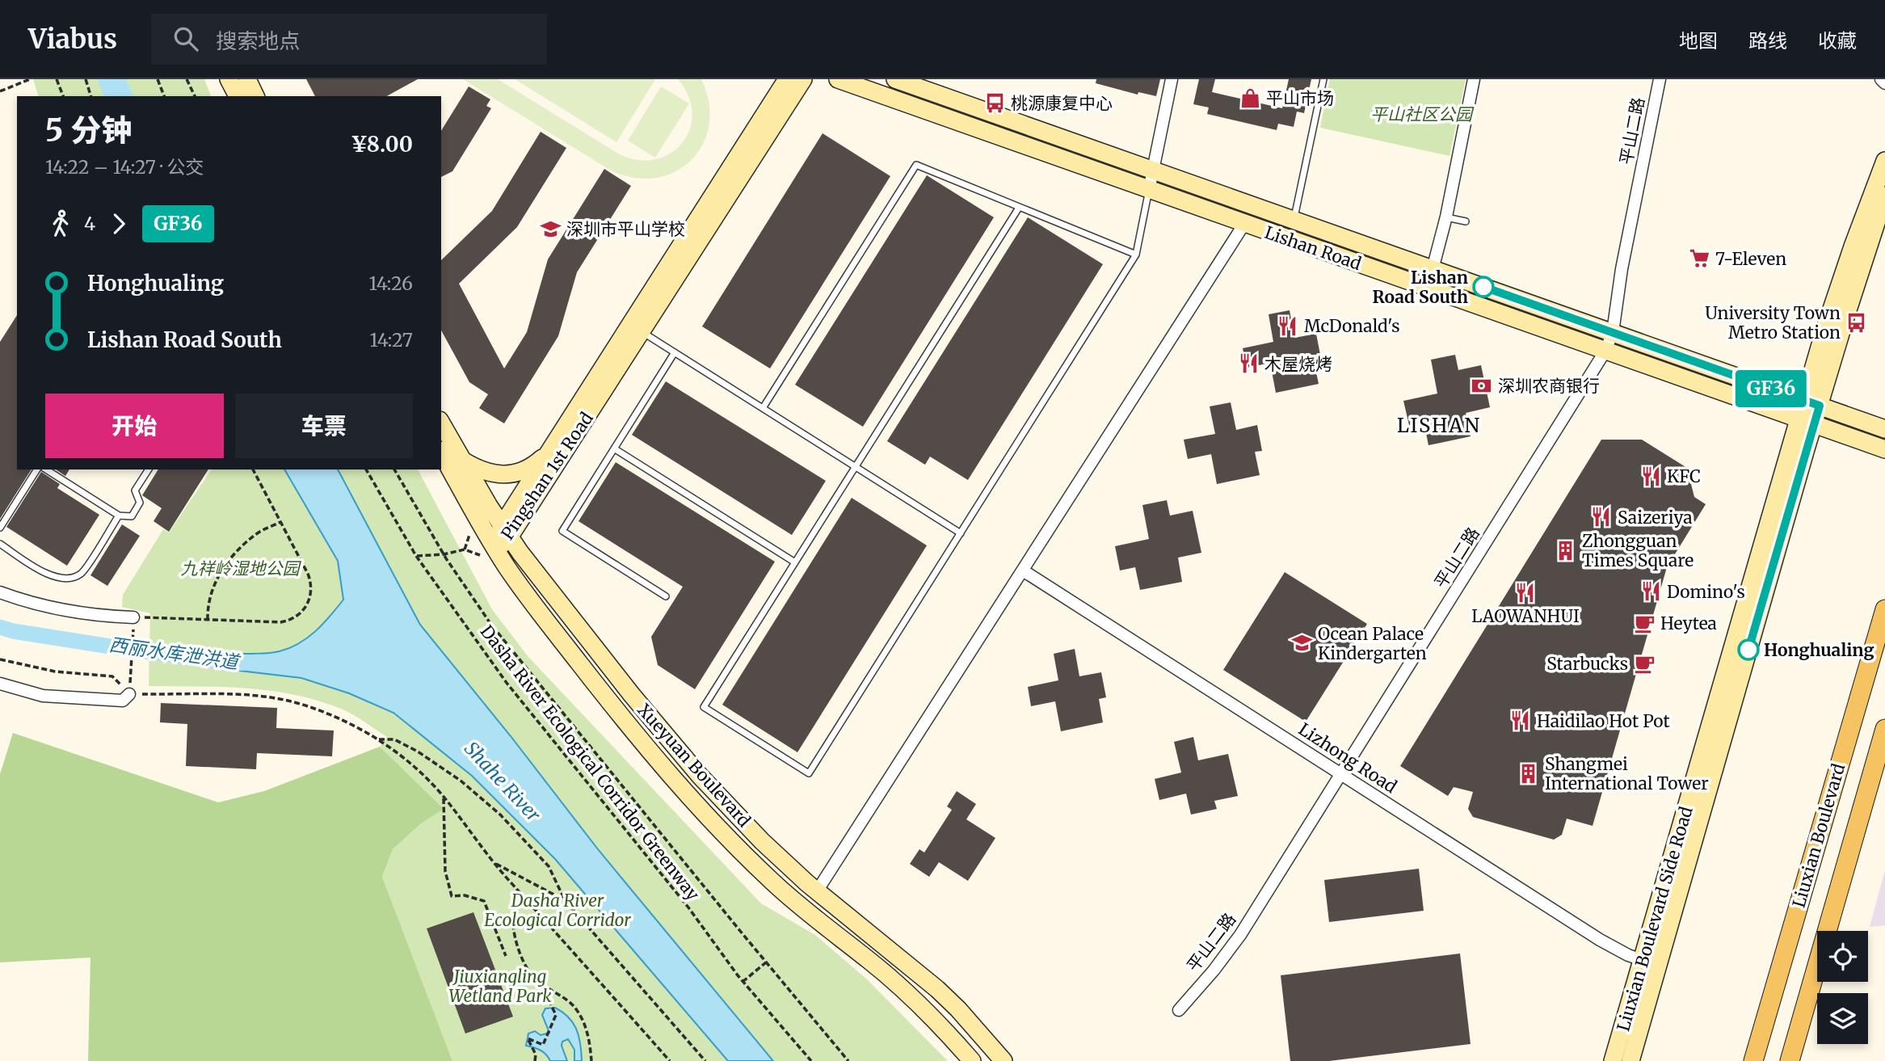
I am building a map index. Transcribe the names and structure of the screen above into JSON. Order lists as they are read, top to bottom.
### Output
{
  "streets": {
    "main road": ["Liuxian Boulevard"],
    "street": [
      "平山二路",
      "Lishan Road",
      "Pingshan 1st Road",
      "Lizhong Road",
      "Xueyuan Boulevard",
      "Liuxian Boulevard Side Road"
    ],
    "path": ["Dasha River Ecological Corridor Greenway"]
  },
  "crossings": [
    ["平山二路", "Lishan Road"],
    ["平山二路", "Lizhong Road"],
    ["Lishan Road", "Liuxian Boulevard Side Road"],
    ["Pingshan 1st Road", "Xueyuan Boulevard"],
    ["Lizhong Road", "Liuxian Boulevard Side Road"]
  ],
  "districts": ["LISHAN"],
  "water": ["西丽水库泄洪道", "Shahe River"],
  "parks": [
    "平山社区公园",
    "九祥岭湿地公园",
    "Dasha River Ecological Corridor",
    "Jiuxiangling Wetland Park"
  ],
  "places": {
    "shop": ["平山市场"],
    "bus stop": ["桃源康复中心", "University Town Metro Station"],
    "school or university": ["深圳市平山学校", "Ocean Palace Kindergarten"],
    "supermarket": ["7-Eleven"],
    "other": ["Lishan Road South", "Honghualing"],
    "restaurant": [
      "McDonald's",
      "木屋烧烤",
      "KFC",
      "Saizeriya",
      "Domino's",
      "LAOWANHUI",
      "Haidilao Hot Pot"
    ],
    "bank": ["深圳农商银行"],
    "building": ["Zhongguan Times Square", "Shangmei International Tower"],
    "cafe": ["Heytea", "Starbucks"]
  },
  "lines": ["bus line GF36"],
  "page": {
    "header": "Viabus",
    "search": "搜索地点",
    "nav": ["地图", "路线", "收藏"],
    "on_map": "GF36",
    "heading": ["5 分钟", "14:22 – 14:27 · 公交", "¥8.00"],
    "legs": ["4", "GF36"],
    "list": [
      {
        "name": "Honghualing",
        "value": "14:26"
      },
      {
        "name": "Lishan Road South",
        "value": "14:27"
      }
    ],
    "buttons": ["开始", "车票"]
  }
}
